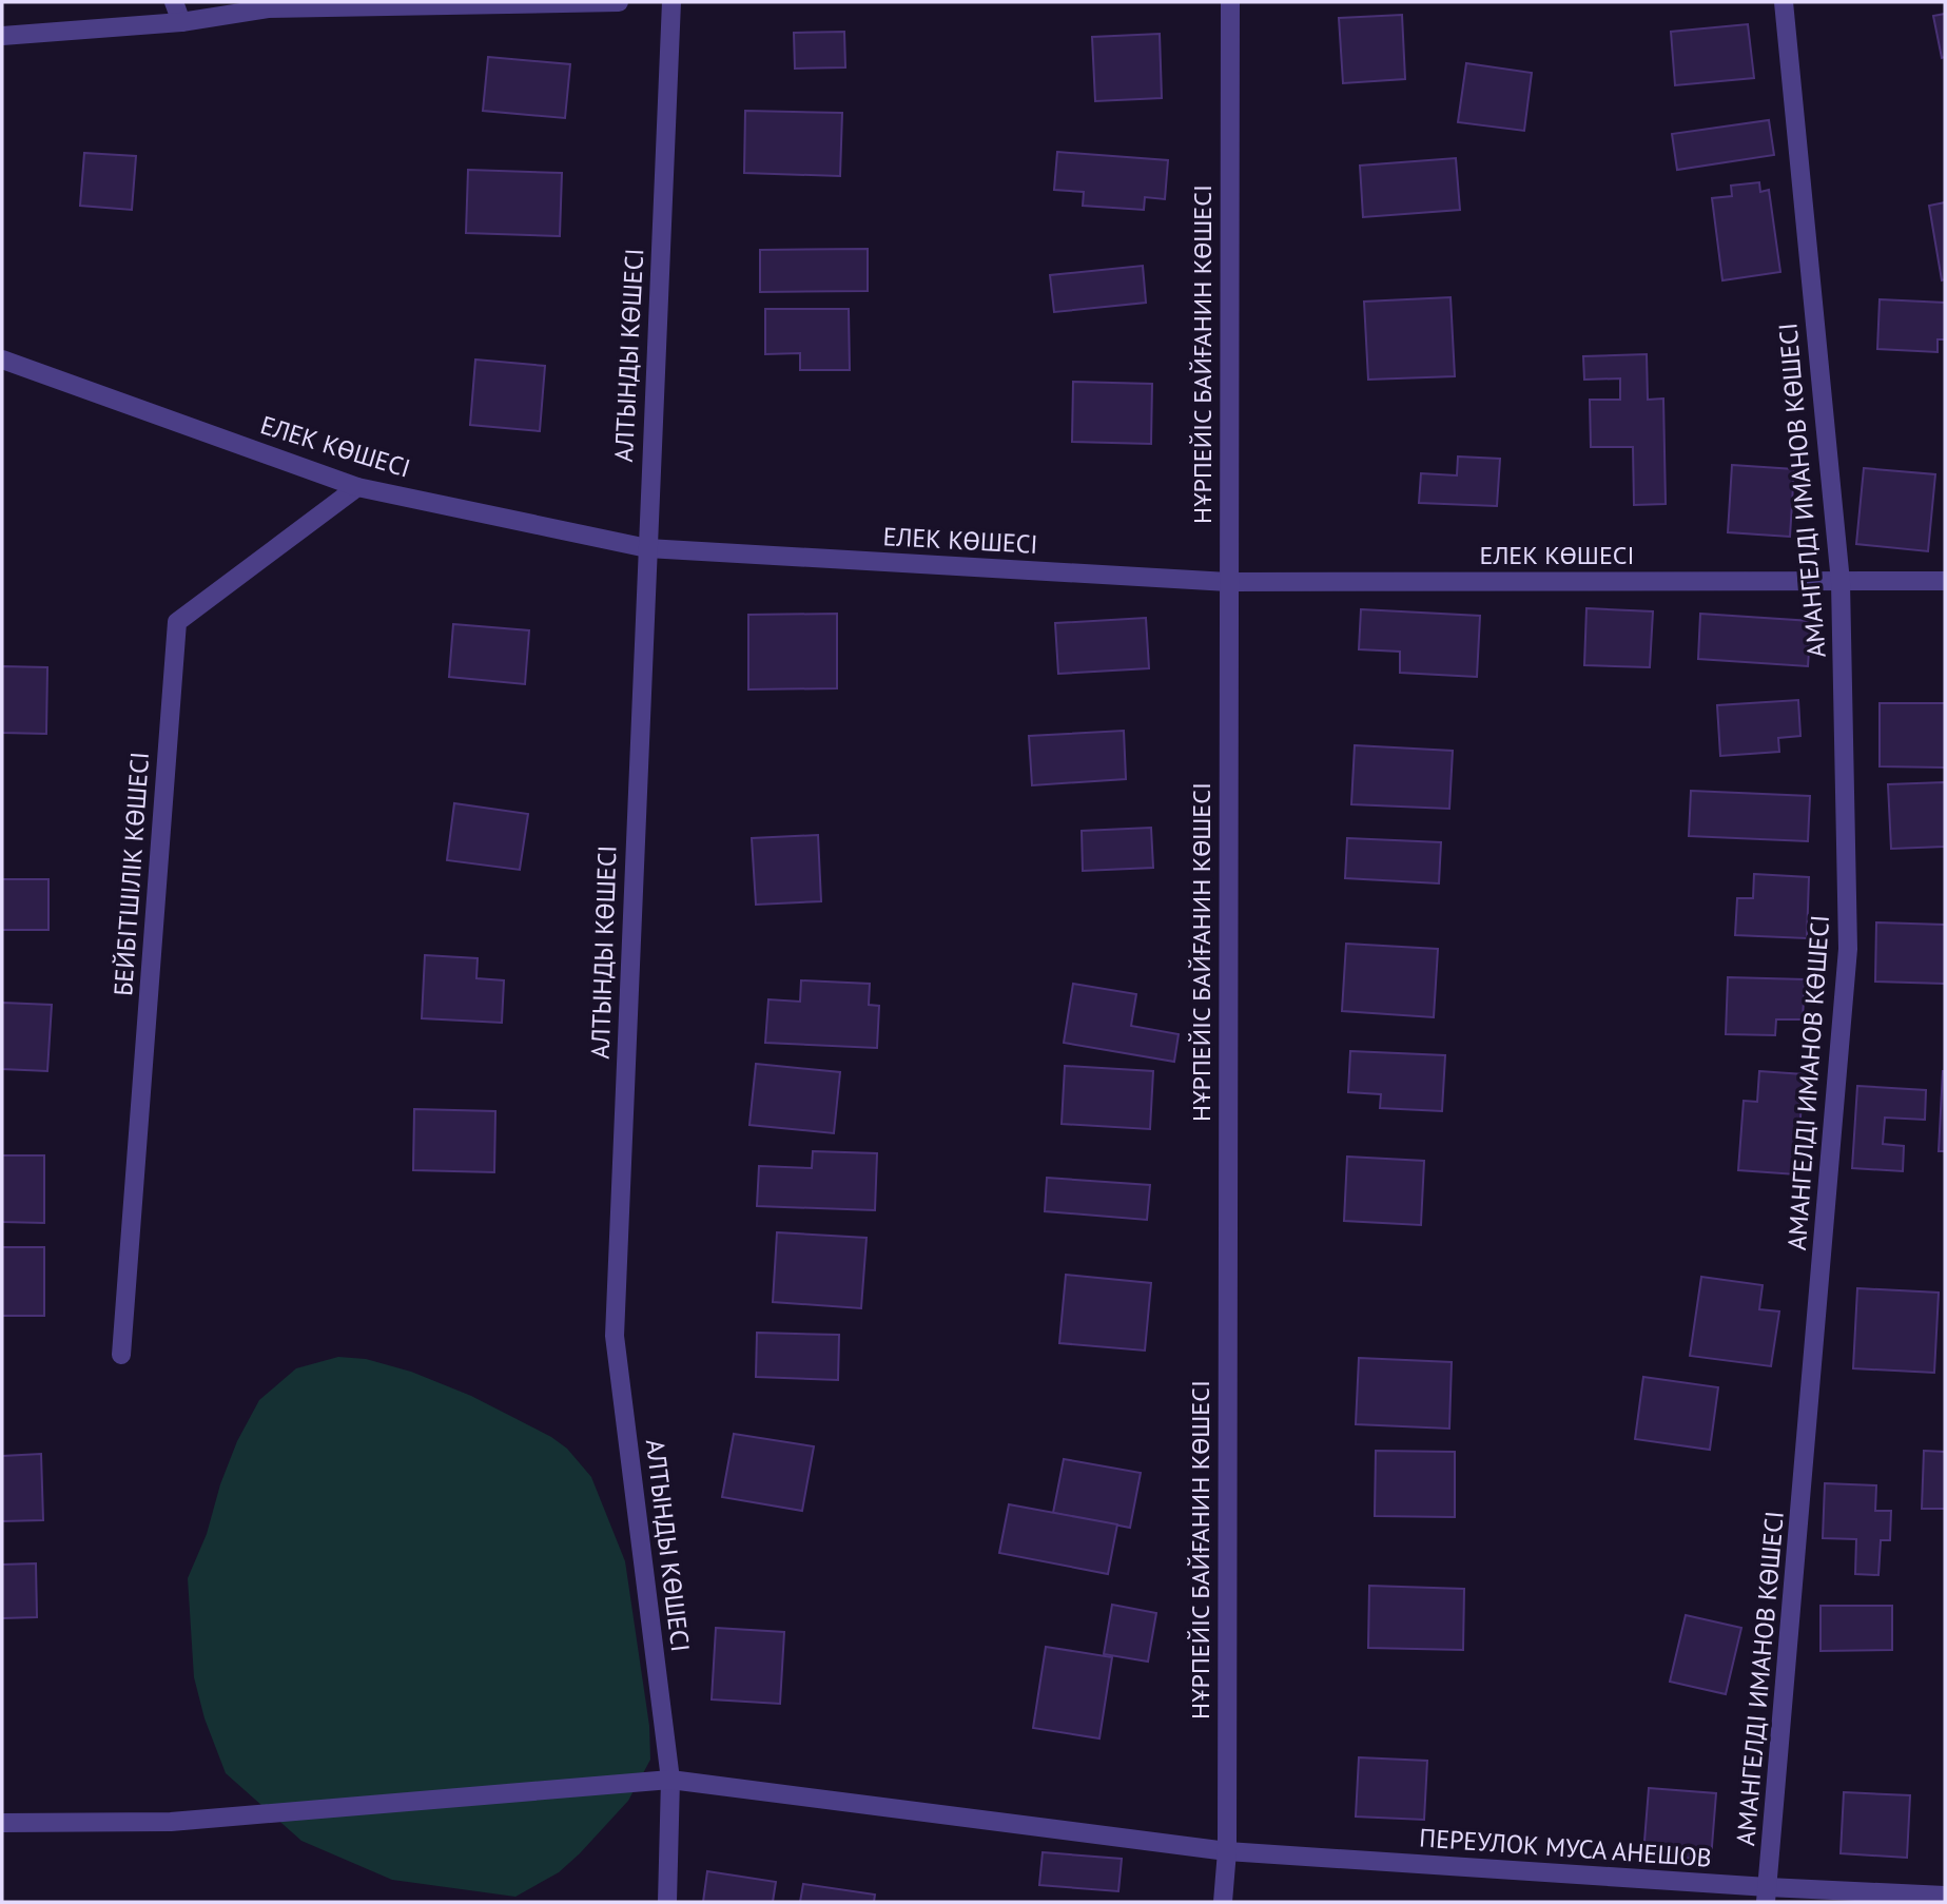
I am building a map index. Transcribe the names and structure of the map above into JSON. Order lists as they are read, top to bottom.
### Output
{
  "streets": {
    "street": [
      "НҰРПЕЙІС БАЙҒАНИН КӨШЕСІ",
      "АЛТЫНДЫ КӨШЕСІ",
      "ЕЛЕК КӨШЕСІ",
      "АМАНГЕЛДІ ИМАНОВ КӨШЕСІ",
      "БЕЙБІТШІЛІК КӨШЕСІ",
      "ПЕРЕУЛОК МУСА АНЕШОВ"
    ]
  },
  "crossings": [
    ["НҰРПЕЙІС БАЙҒАНИН КӨШЕСІ", "ЕЛЕК КӨШЕСІ"],
    ["НҰРПЕЙІС БАЙҒАНИН КӨШЕСІ", "ПЕРЕУЛОК МУСА АНЕШОВ"],
    ["АЛТЫНДЫ КӨШЕСІ", "ЕЛЕК КӨШЕСІ"],
    ["АЛТЫНДЫ КӨШЕСІ", "ПЕРЕУЛОК МУСА АНЕШОВ"],
    ["ЕЛЕК КӨШЕСІ", "АМАНГЕЛДІ ИМАНОВ КӨШЕСІ"],
    ["ЕЛЕК КӨШЕСІ", "БЕЙБІТШІЛІК КӨШЕСІ"],
    ["АМАНГЕЛДІ ИМАНОВ КӨШЕСІ", "ПЕРЕУЛОК МУСА АНЕШОВ"]
  ]
}
